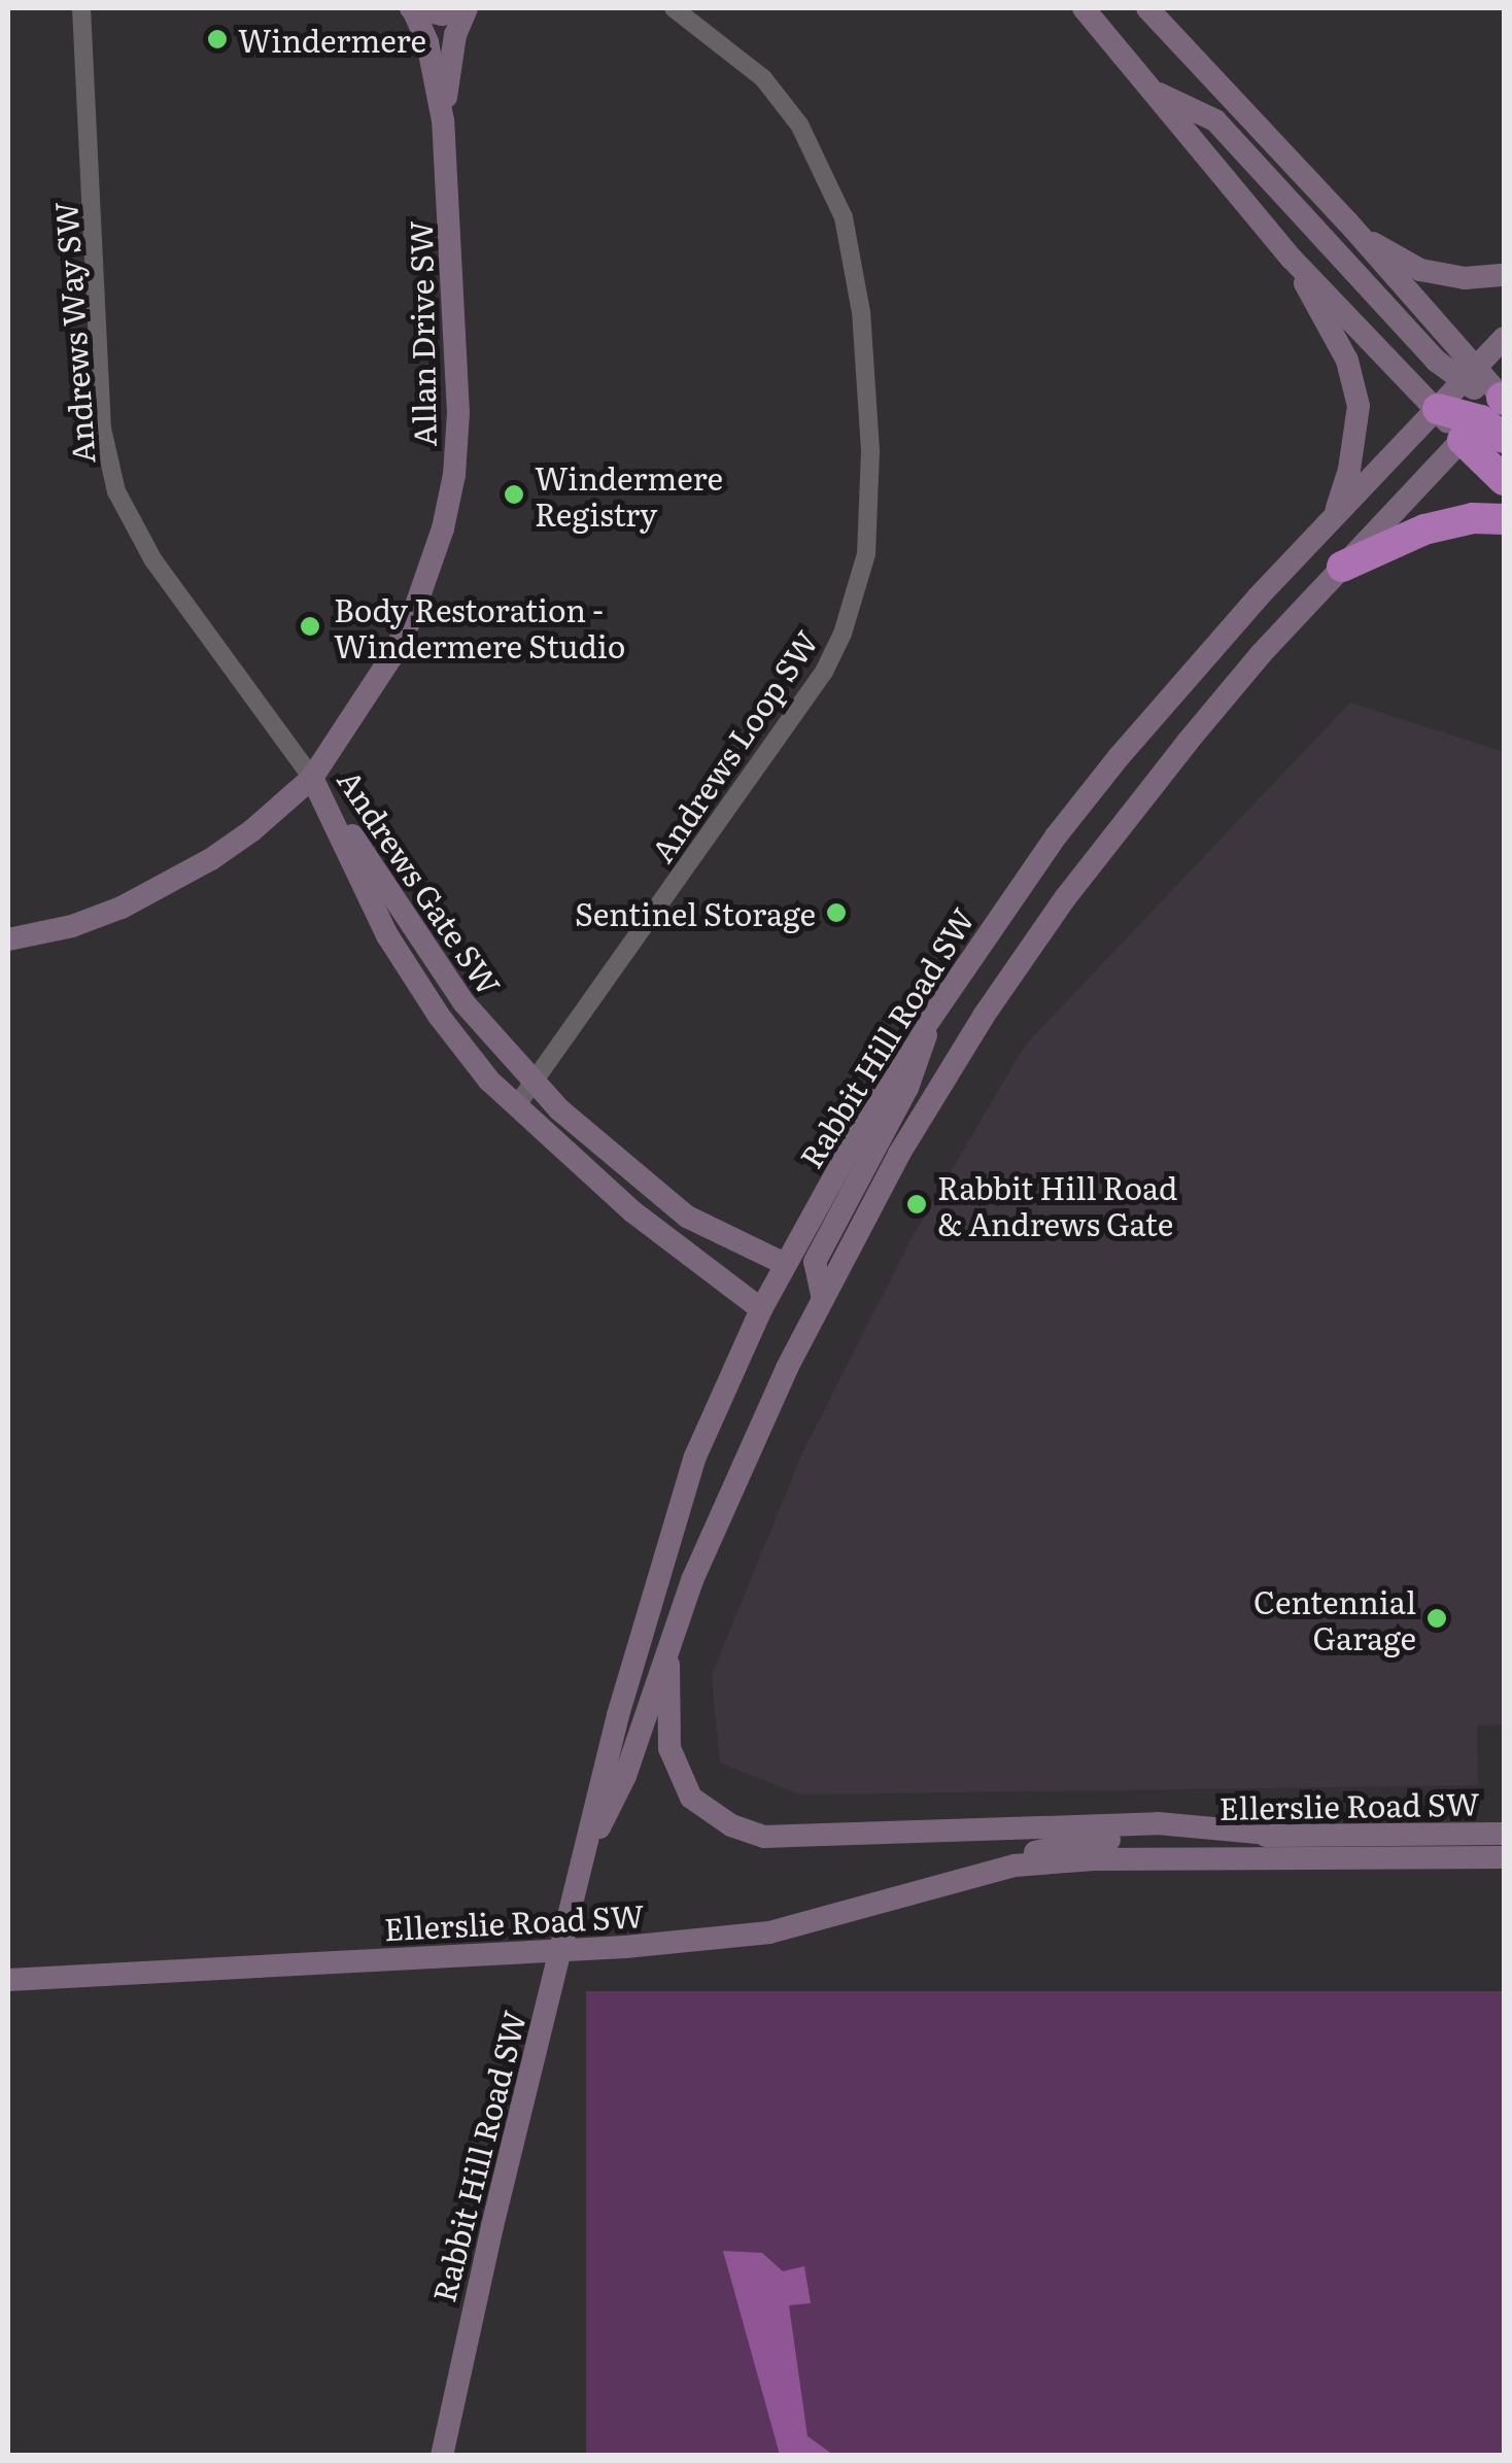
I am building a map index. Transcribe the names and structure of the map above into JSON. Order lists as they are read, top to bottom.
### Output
{
  "streets": {
    "main road": [
      "Allan Drive SW",
      "Andrews Gate SW",
      "Rabbit Hill Road SW",
      "Ellerslie Road SW"
    ],
    "street": ["Andrews Way SW", "Andrews Loop SW"]
  },
  "crossings": [
    ["Andrews Way SW", "Allan Drive SW"],
    ["Andrews Way SW", "Andrews Gate SW"],
    ["Allan Drive SW", "Andrews Gate SW"],
    ["Andrews Loop SW", "Andrews Gate SW"],
    ["Andrews Gate SW", "Rabbit Hill Road SW"],
    ["Rabbit Hill Road SW", "Ellerslie Road SW"]
  ],
  "places": [
    "Windermere",
    "Windermere Registry",
    "Body Restoration - Windermere Studio",
    "Sentinel Storage",
    "Rabbit Hill Road & Andrews Gate",
    "Centennial Garage"
  ]
}
